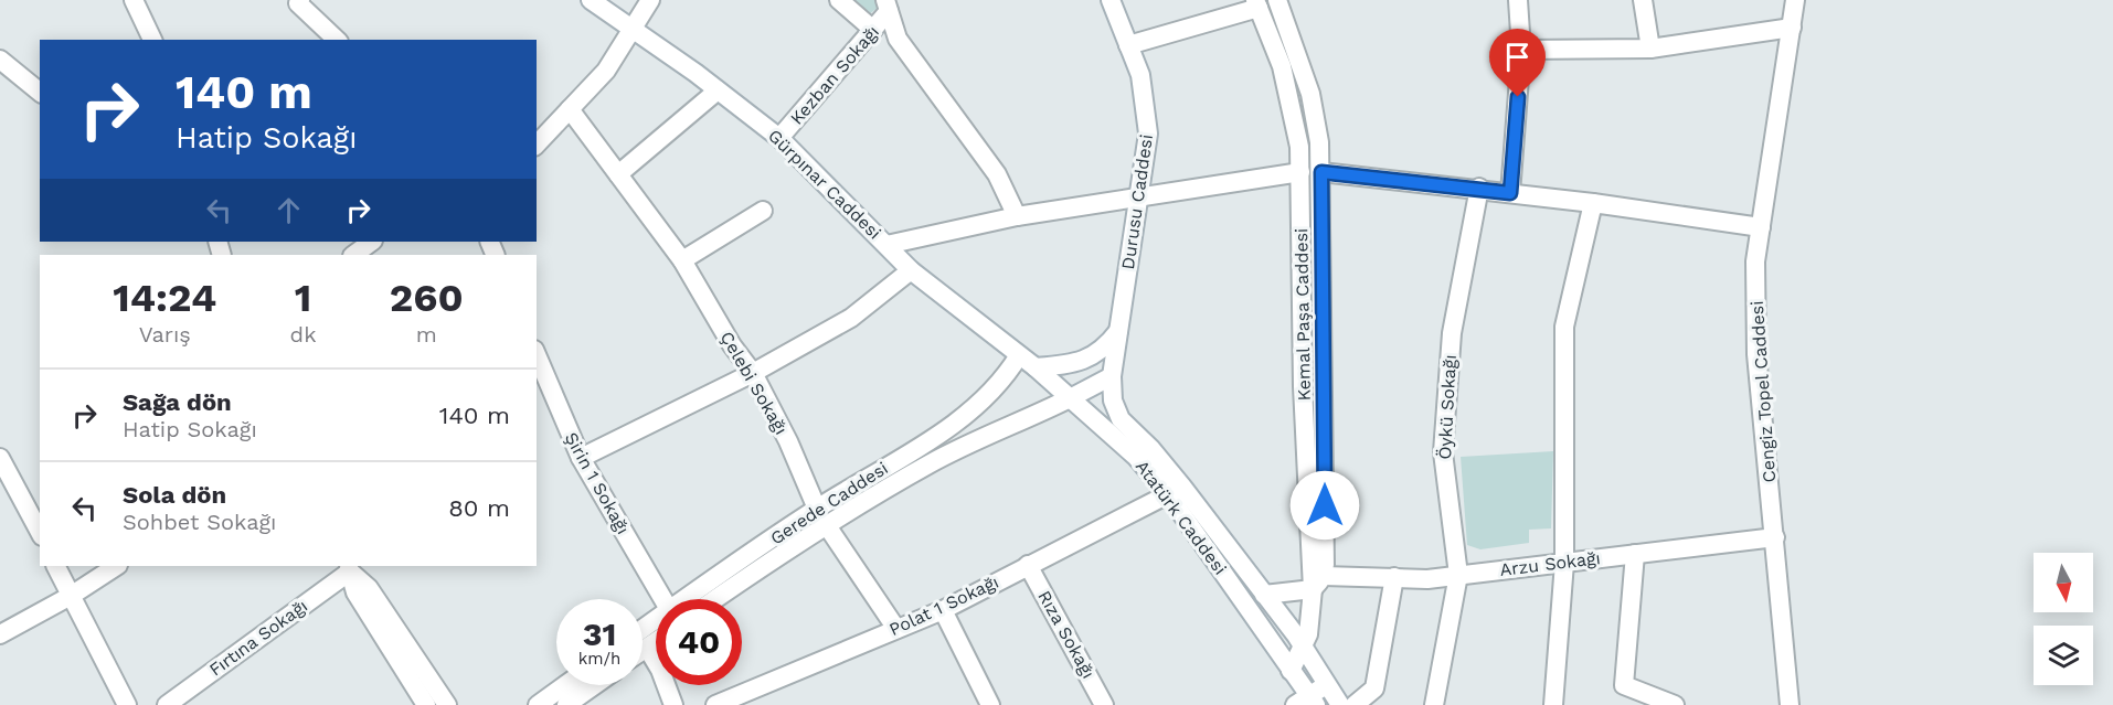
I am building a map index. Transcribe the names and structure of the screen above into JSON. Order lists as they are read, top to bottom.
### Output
{
  "streets": {
    "street": [
      "Kezban Sokağı",
      "Gürpınar Caddesi",
      "Durusu Caddesi",
      "Kemal Paşa Caddesi",
      "Çelebi Sokağı",
      "Cengiz Topel Caddesi",
      "Öykü Sokağı",
      "Şirin 1 Sokağı",
      "Gerede Caddesi",
      "Atatürk Caddesi",
      "Arzu Sokağı",
      "Polat 1 Sokağı",
      "Rıza Sokağı",
      "Fırtına Sokağı"
    ]
  },
  "crossings": [
    ["Kezban Sokağı", "Gürpınar Caddesi"],
    ["Gürpınar Caddesi", "Gerede Caddesi"],
    ["Gürpınar Caddesi", "Atatürk Caddesi"],
    ["Durusu Caddesi", "Atatürk Caddesi"],
    ["Kemal Paşa Caddesi", "Atatürk Caddesi"],
    ["Kemal Paşa Caddesi", "Arzu Sokağı"],
    ["Çelebi Sokağı", "Gerede Caddesi"],
    ["Çelebi Sokağı", "Polat 1 Sokağı"],
    ["Cengiz Topel Caddesi", "Arzu Sokağı"],
    ["Öykü Sokağı", "Arzu Sokağı"],
    ["Gerede Caddesi", "Atatürk Caddesi"],
    ["Atatürk Caddesi", "Arzu Sokağı"],
    ["Atatürk Caddesi", "Polat 1 Sokağı"],
    ["Polat 1 Sokağı", "Rıza Sokağı"]
  ],
  "north": "bottom",
  "page": {
    "turn": ["140 m", "Hatip Sokağı"],
    "eta": [
      "14:24",
      "Varış",
      "1",
      "dk",
      "260",
      "m"
    ],
    "list": [
      {
        "name": "Sağa dön",
        "note": "Hatip Sokağı",
        "value": "140 m"
      },
      {
        "name": "Sola dön",
        "note": "Sohbet Sokağı",
        "value": "80 m"
      }
    ],
    "speed": "31 km/h",
    "limit": "40"
  }
}
